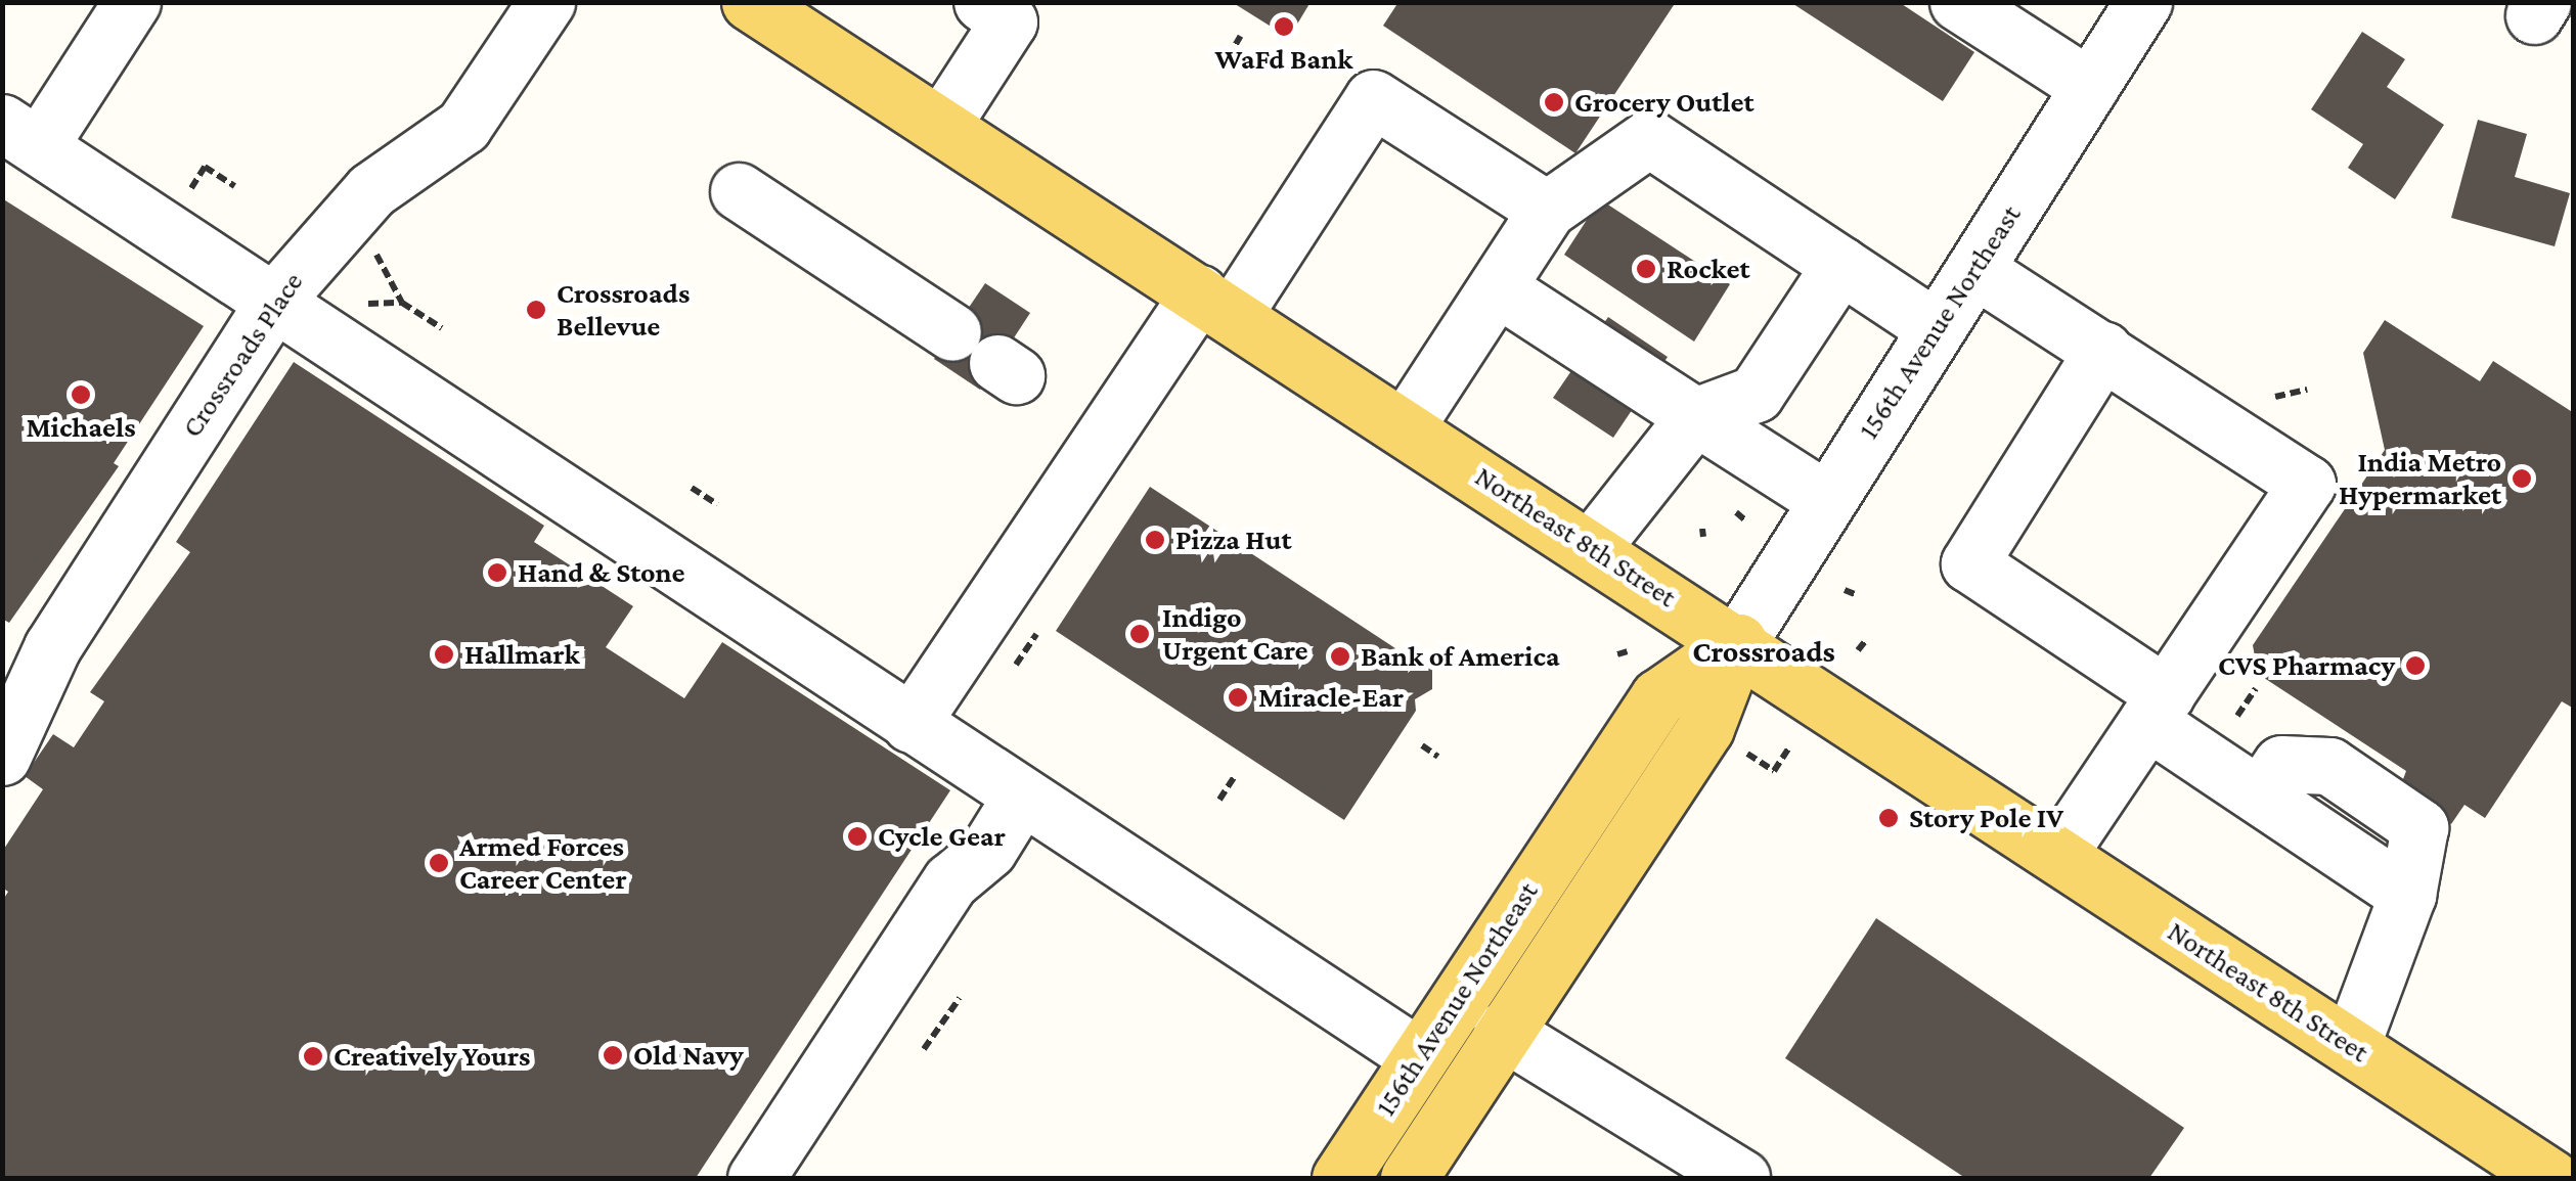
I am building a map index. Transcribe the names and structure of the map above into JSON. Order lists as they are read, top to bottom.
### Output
{
  "streets": {
    "main road": ["156th Avenue Northeast", "Northeast 8th Street"],
    "street": ["Crossroads Place"]
  },
  "crossings": [
    ["156th Avenue Northeast", "Northeast 8th Street"]
  ],
  "districts": ["Crossroads"],
  "places": [
    "WaFd Bank",
    "Grocery Outlet",
    "Rocket",
    "Crossroads Bellevue",
    "Michaels",
    "India Metro Hypermarket",
    "Pizza Hut",
    "Hand & Stone",
    "Indigo Urgent Care",
    "Hallmark",
    "Bank of America",
    "CVS Pharmacy",
    "Miracle-Ear",
    "Story Pole IV",
    "Cycle Gear",
    "Armed Forces Career Center",
    "Old Navy",
    "Creatively Yours"
  ]
}
